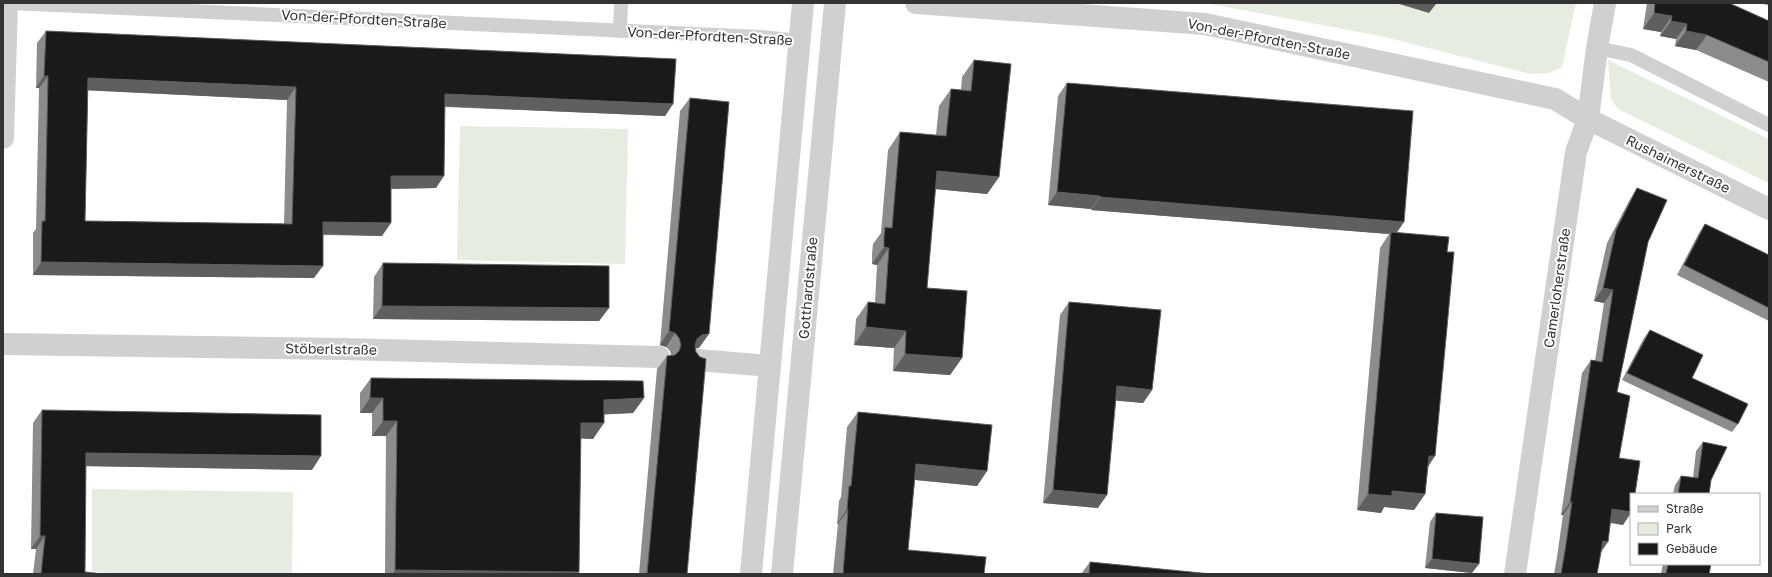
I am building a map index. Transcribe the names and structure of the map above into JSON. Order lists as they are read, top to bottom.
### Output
{
  "streets": {
    "street": [
      "Von-der-Pfordten-Straße",
      "Rushaimerstraße",
      "Gotthardstraße",
      "Camerloherstraße",
      "Stöberlstraße"
    ]
  },
  "crossings": [
    ["Von-der-Pfordten-Straße", "Rushaimerstraße"],
    ["Von-der-Pfordten-Straße", "Camerloherstraße"],
    ["Rushaimerstraße", "Camerloherstraße"]
  ],
  "legend": ["Straße", "Park", "Gebäude"]
}
